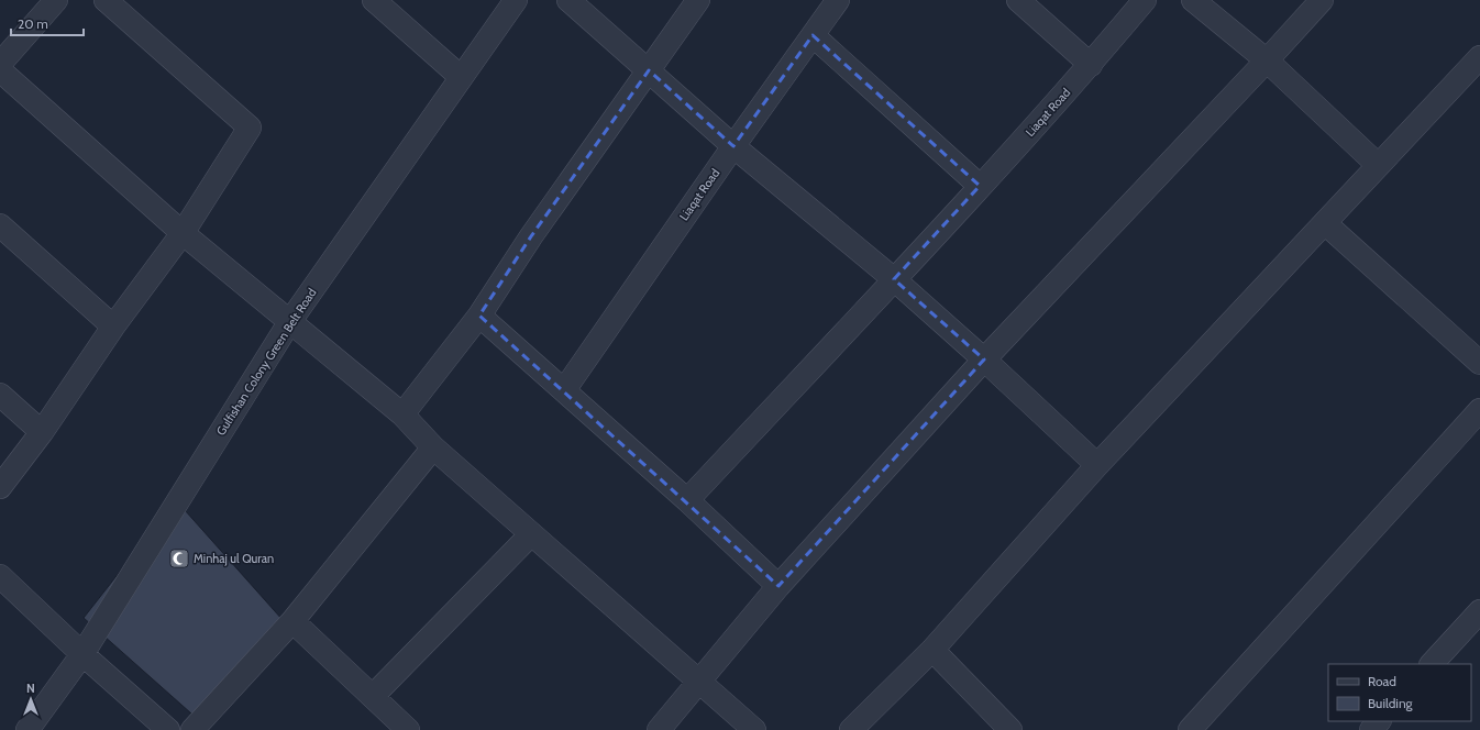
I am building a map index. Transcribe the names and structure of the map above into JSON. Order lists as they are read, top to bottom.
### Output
{
  "streets": {
    "street": ["Liaqat Road", "Gulfishan Colony Green Belt Road"]
  },
  "places": {
    "mosque": ["Minhaj ul Quran"]
  },
  "legend": ["Road", "Building"],
  "scale_bar": "20 m",
  "north": "top"
}
